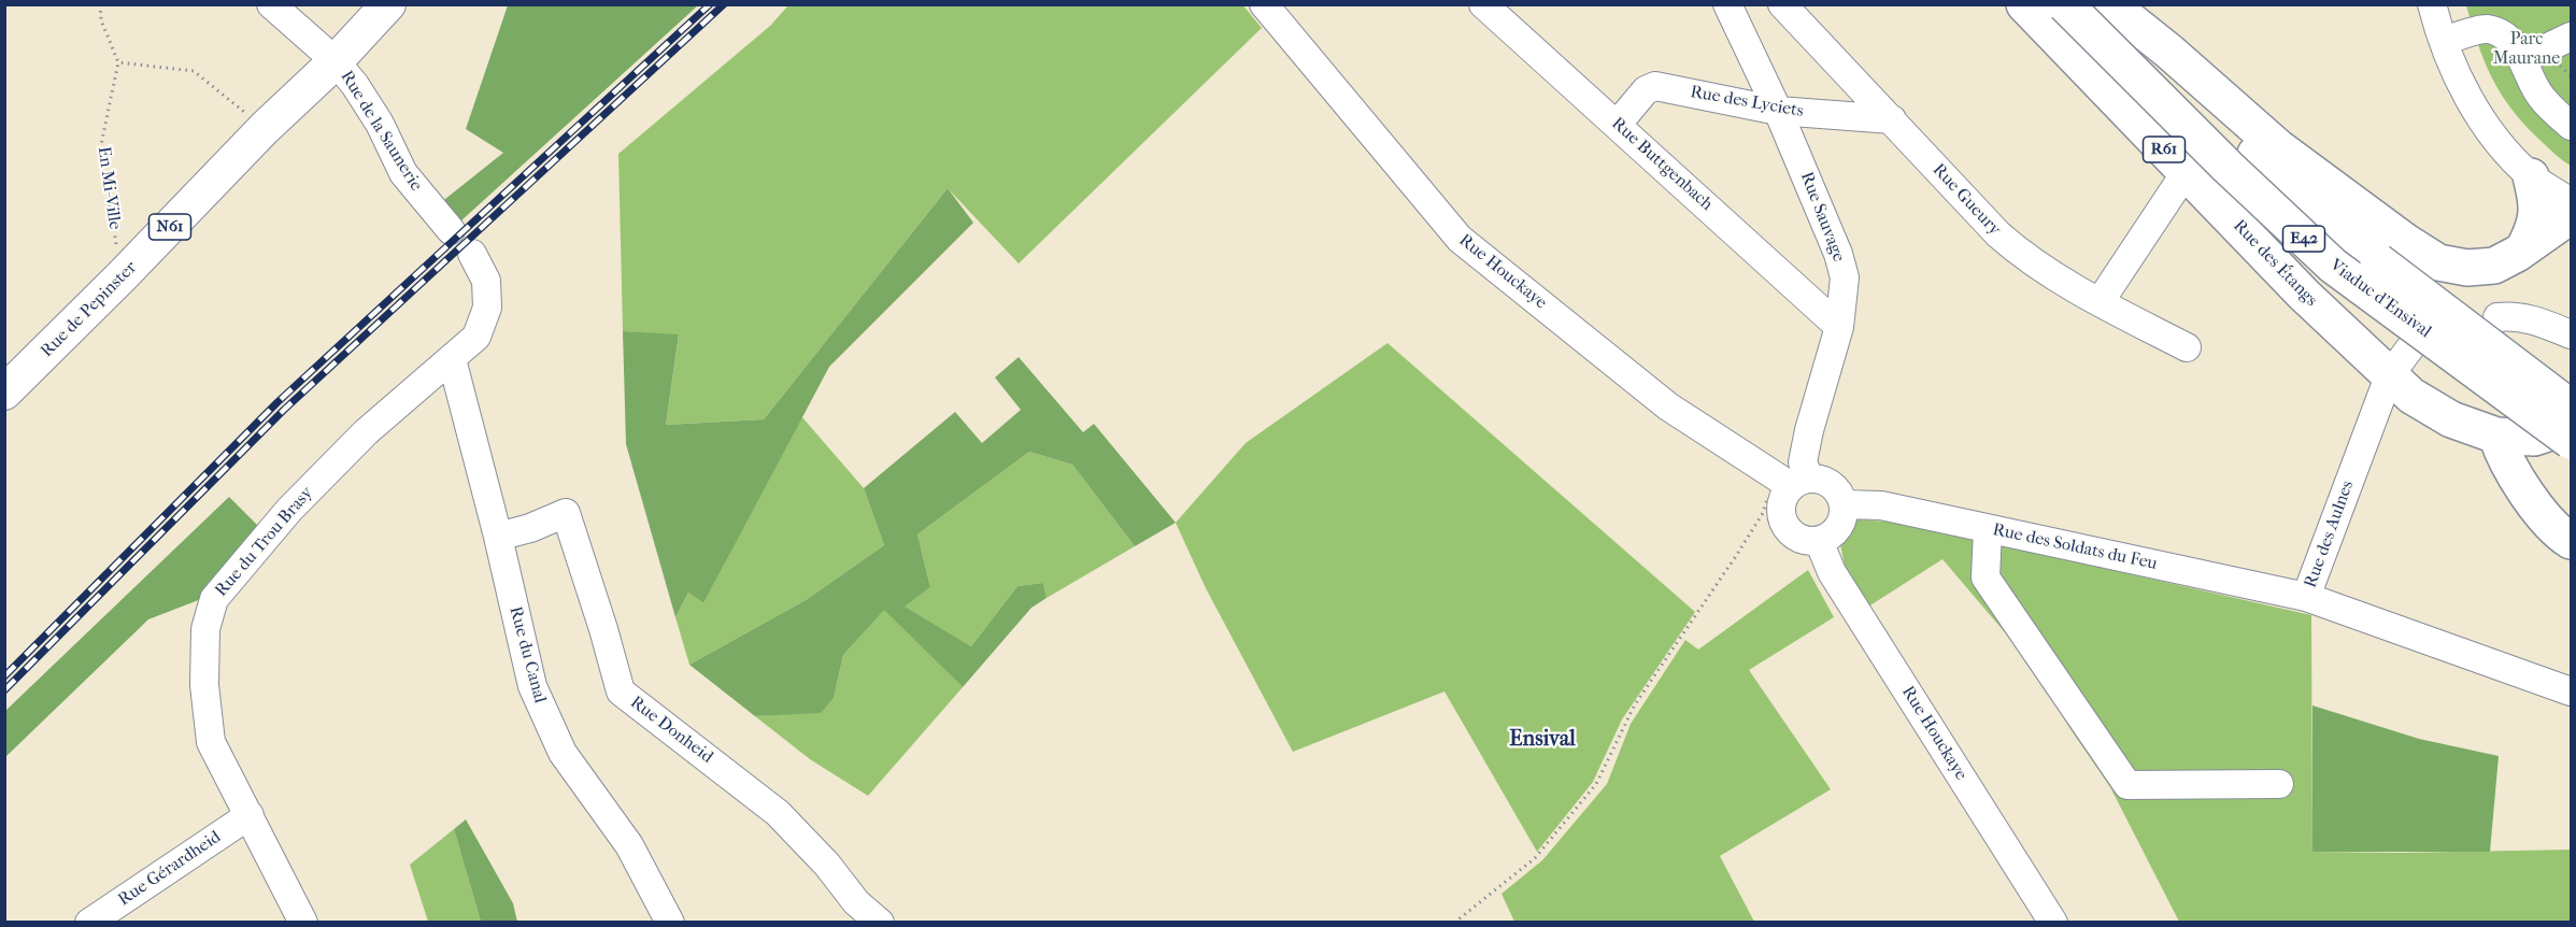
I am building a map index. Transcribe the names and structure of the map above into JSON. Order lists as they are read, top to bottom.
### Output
{
  "streets": {
    "highway": [
      "R61",
      "E42",
      "Rue des Étangs",
      "Viaduc d’Ensival"
    ],
    "main road": ["N61", "Rue de Pepinster"],
    "street": [
      "Rue des Lyciets",
      "Rue de la Saunerie",
      "Rue Buttgenbach",
      "Rue Gueury",
      "Rue Sauvage",
      "Rue Houckaye",
      "Rue des Aulnes",
      "Rue du Trou Brasy",
      "Rue des Soldats du Feu",
      "Rue du Canal",
      "Rue Donheid",
      "Rue Gérardheid"
    ],
    "path": ["En Mi-Ville"]
  },
  "crossings": [
    ["Rue des Lyciets", "Rue Buttgenbach"],
    ["Rue des Lyciets", "Rue Gueury"],
    ["Rue des Lyciets", "Rue Sauvage"],
    ["Rue de la Saunerie", "N61"],
    ["Rue de la Saunerie", "Rue de Pepinster"],
    ["R61", "Rue des Aulnes"],
    ["Rue Buttgenbach", "Rue Sauvage"],
    ["En Mi-Ville", "Rue de Pepinster"],
    ["Rue Sauvage", "Rue Houckaye"],
    ["Rue Sauvage", "Rue des Soldats du Feu"],
    ["N61", "Rue de Pepinster"],
    ["Rue des Étangs", "Rue des Aulnes"],
    ["Rue Houckaye", "Rue des Soldats du Feu"],
    ["Rue des Aulnes", "Rue des Soldats du Feu"],
    ["Rue du Trou Brasy", "Rue du Canal"],
    ["Rue du Trou Brasy", "Rue Gérardheid"],
    ["Rue du Canal", "Rue Donheid"]
  ],
  "districts": ["Ensival"],
  "parks": ["Parc Maurane"]
}
